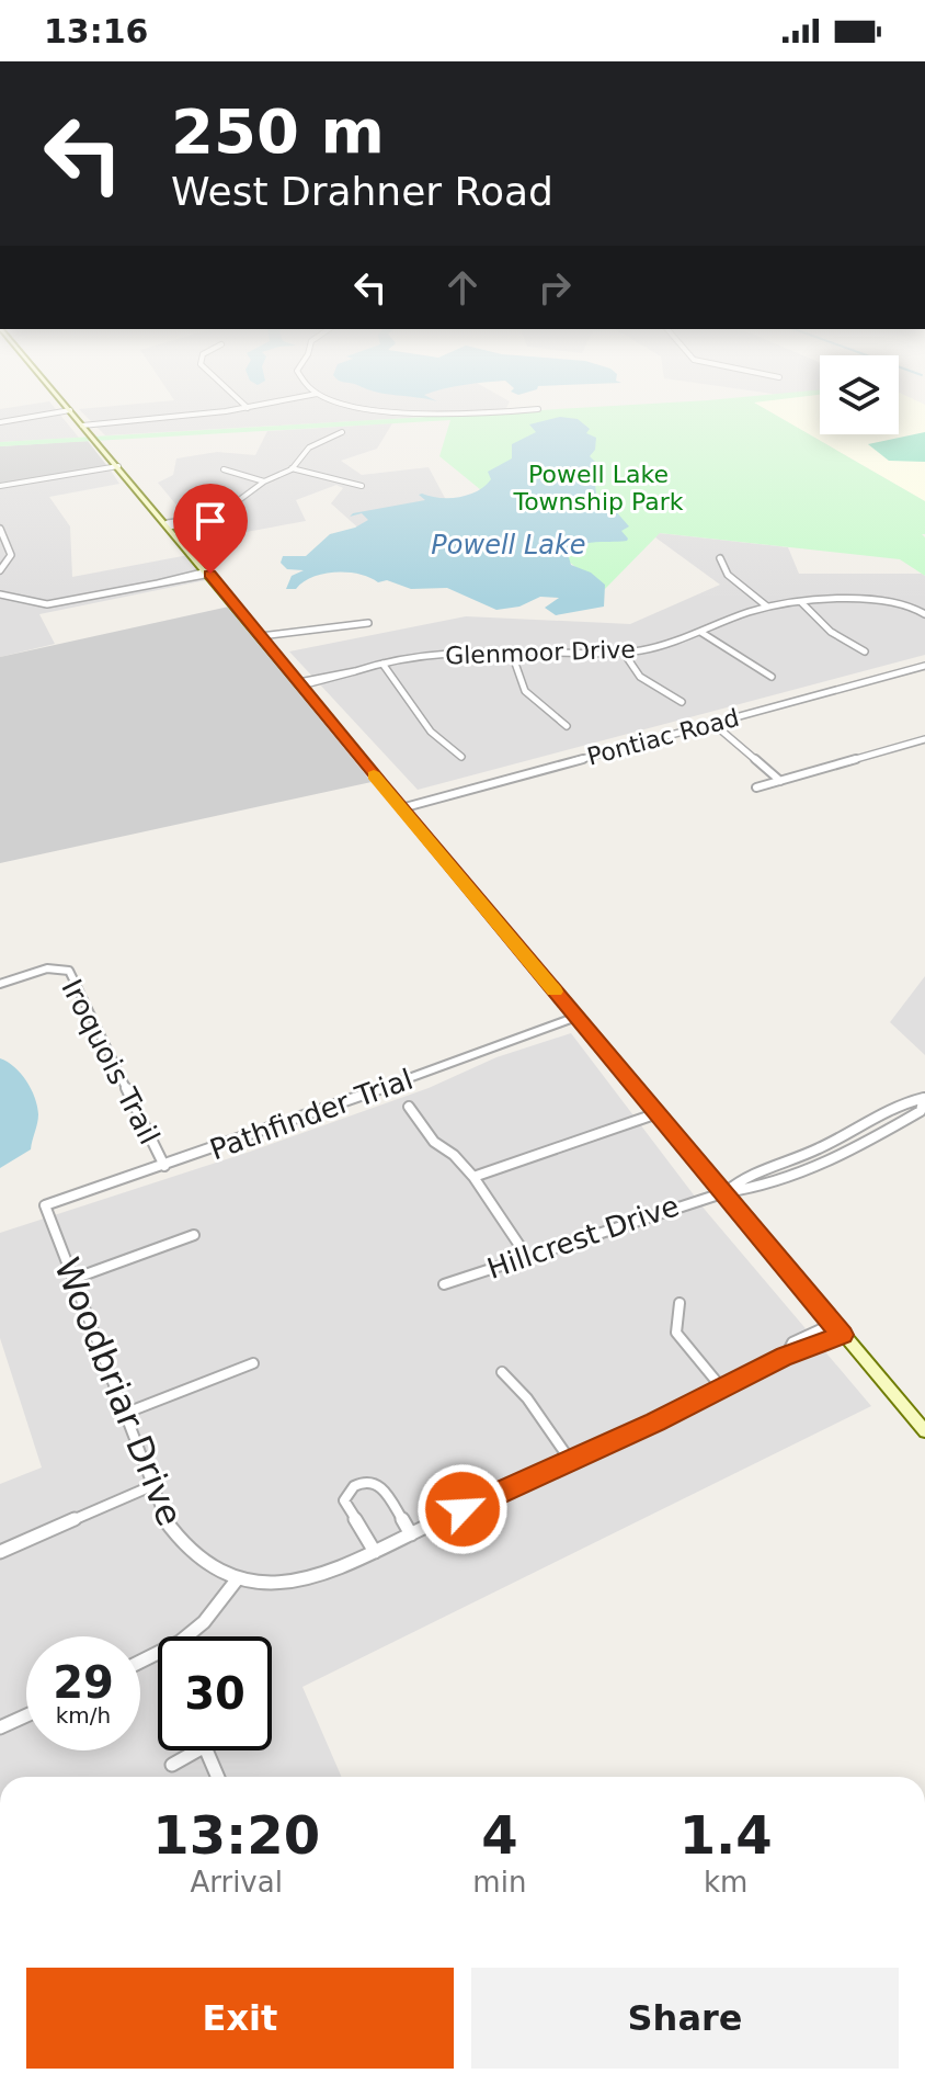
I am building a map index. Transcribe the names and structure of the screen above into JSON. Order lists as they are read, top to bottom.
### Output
{
  "streets": {
    "street": [
      "Glenmoor Drive",
      "Pontiac Road",
      "Iroquois Trail",
      "Pathfinder Trial",
      "Hillcrest Drive",
      "Woodbriar Drive"
    ]
  },
  "crossings": [
    ["Iroquois Trail", "Pathfinder Trial"],
    ["Pathfinder Trial", "Woodbriar Drive"]
  ],
  "water": ["Powell Lake"],
  "parks": ["Powell Lake Township Park"],
  "page": {
    "status": "13:16",
    "turn": ["250 m", "West Drahner Road"],
    "speed": "29 km/h",
    "limit": "30",
    "eta": [
      "13:20",
      "Arrival",
      "4",
      "min",
      "1.4",
      "km"
    ],
    "buttons": ["Exit", "Share"]
  }
}
